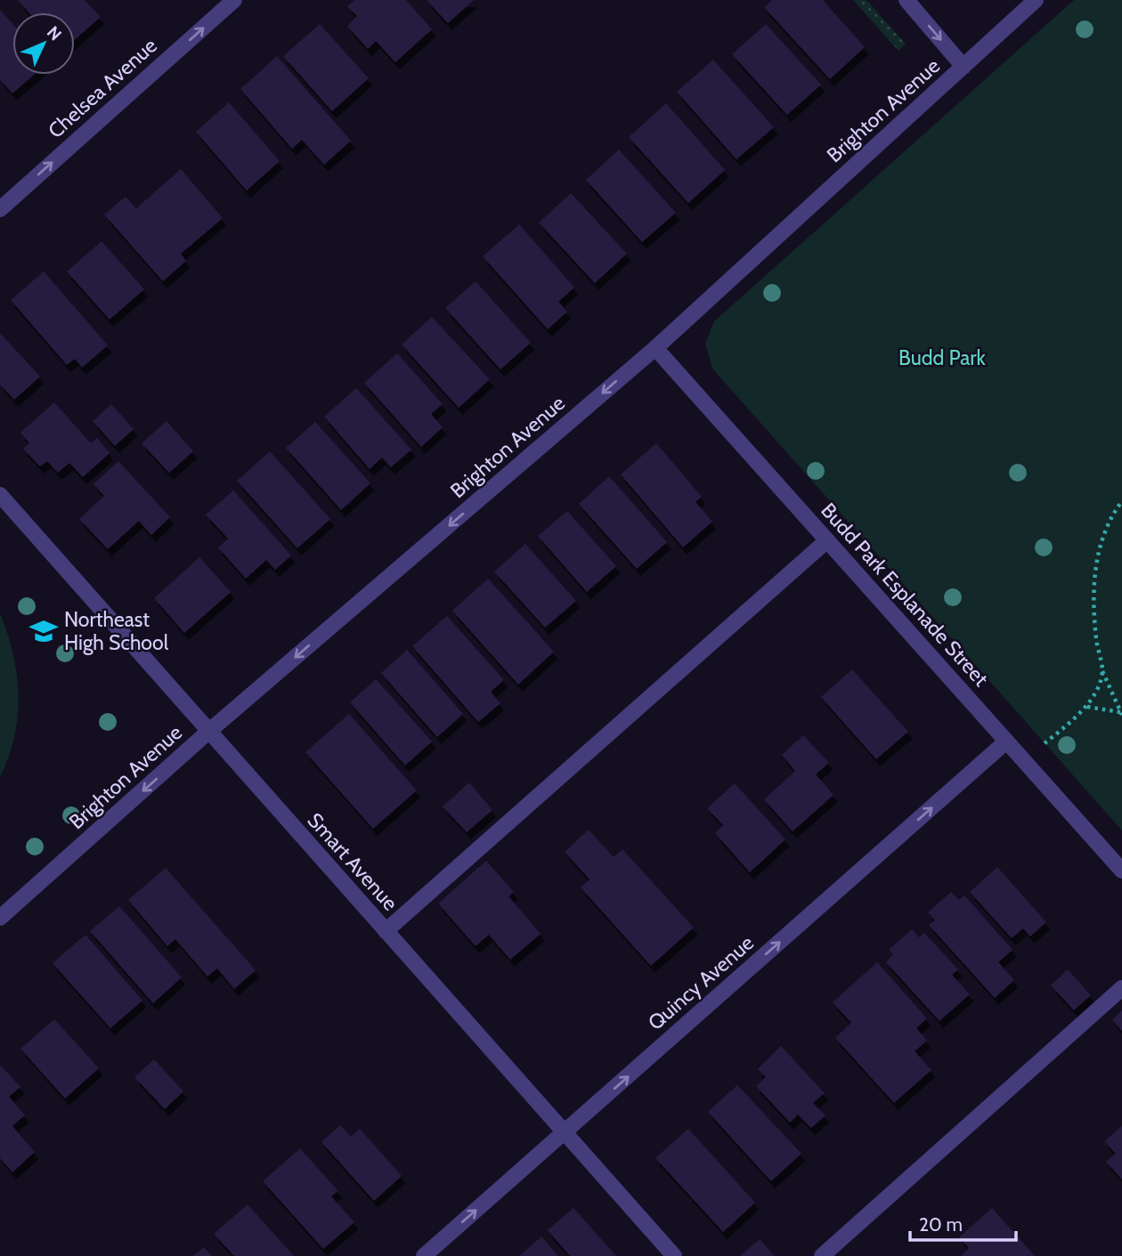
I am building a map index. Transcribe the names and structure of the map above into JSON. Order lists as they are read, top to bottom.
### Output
{
  "streets": {
    "street": [
      "Chelsea Avenue",
      "Brighton Avenue",
      "Budd Park Esplanade Street",
      "Smart Avenue",
      "Quincy Avenue"
    ]
  },
  "crossings": [
    ["Brighton Avenue", "Budd Park Esplanade Street"],
    ["Brighton Avenue", "Smart Avenue"],
    ["Budd Park Esplanade Street", "Quincy Avenue"],
    ["Smart Avenue", "Quincy Avenue"]
  ],
  "one_way": ["Chelsea Avenue", "Brighton Avenue", "Quincy Avenue"],
  "parks": ["Budd Park"],
  "places": {
    "school or university": ["Northeast High School"]
  },
  "scale_bar": "20 m",
  "north": "top right"
}
